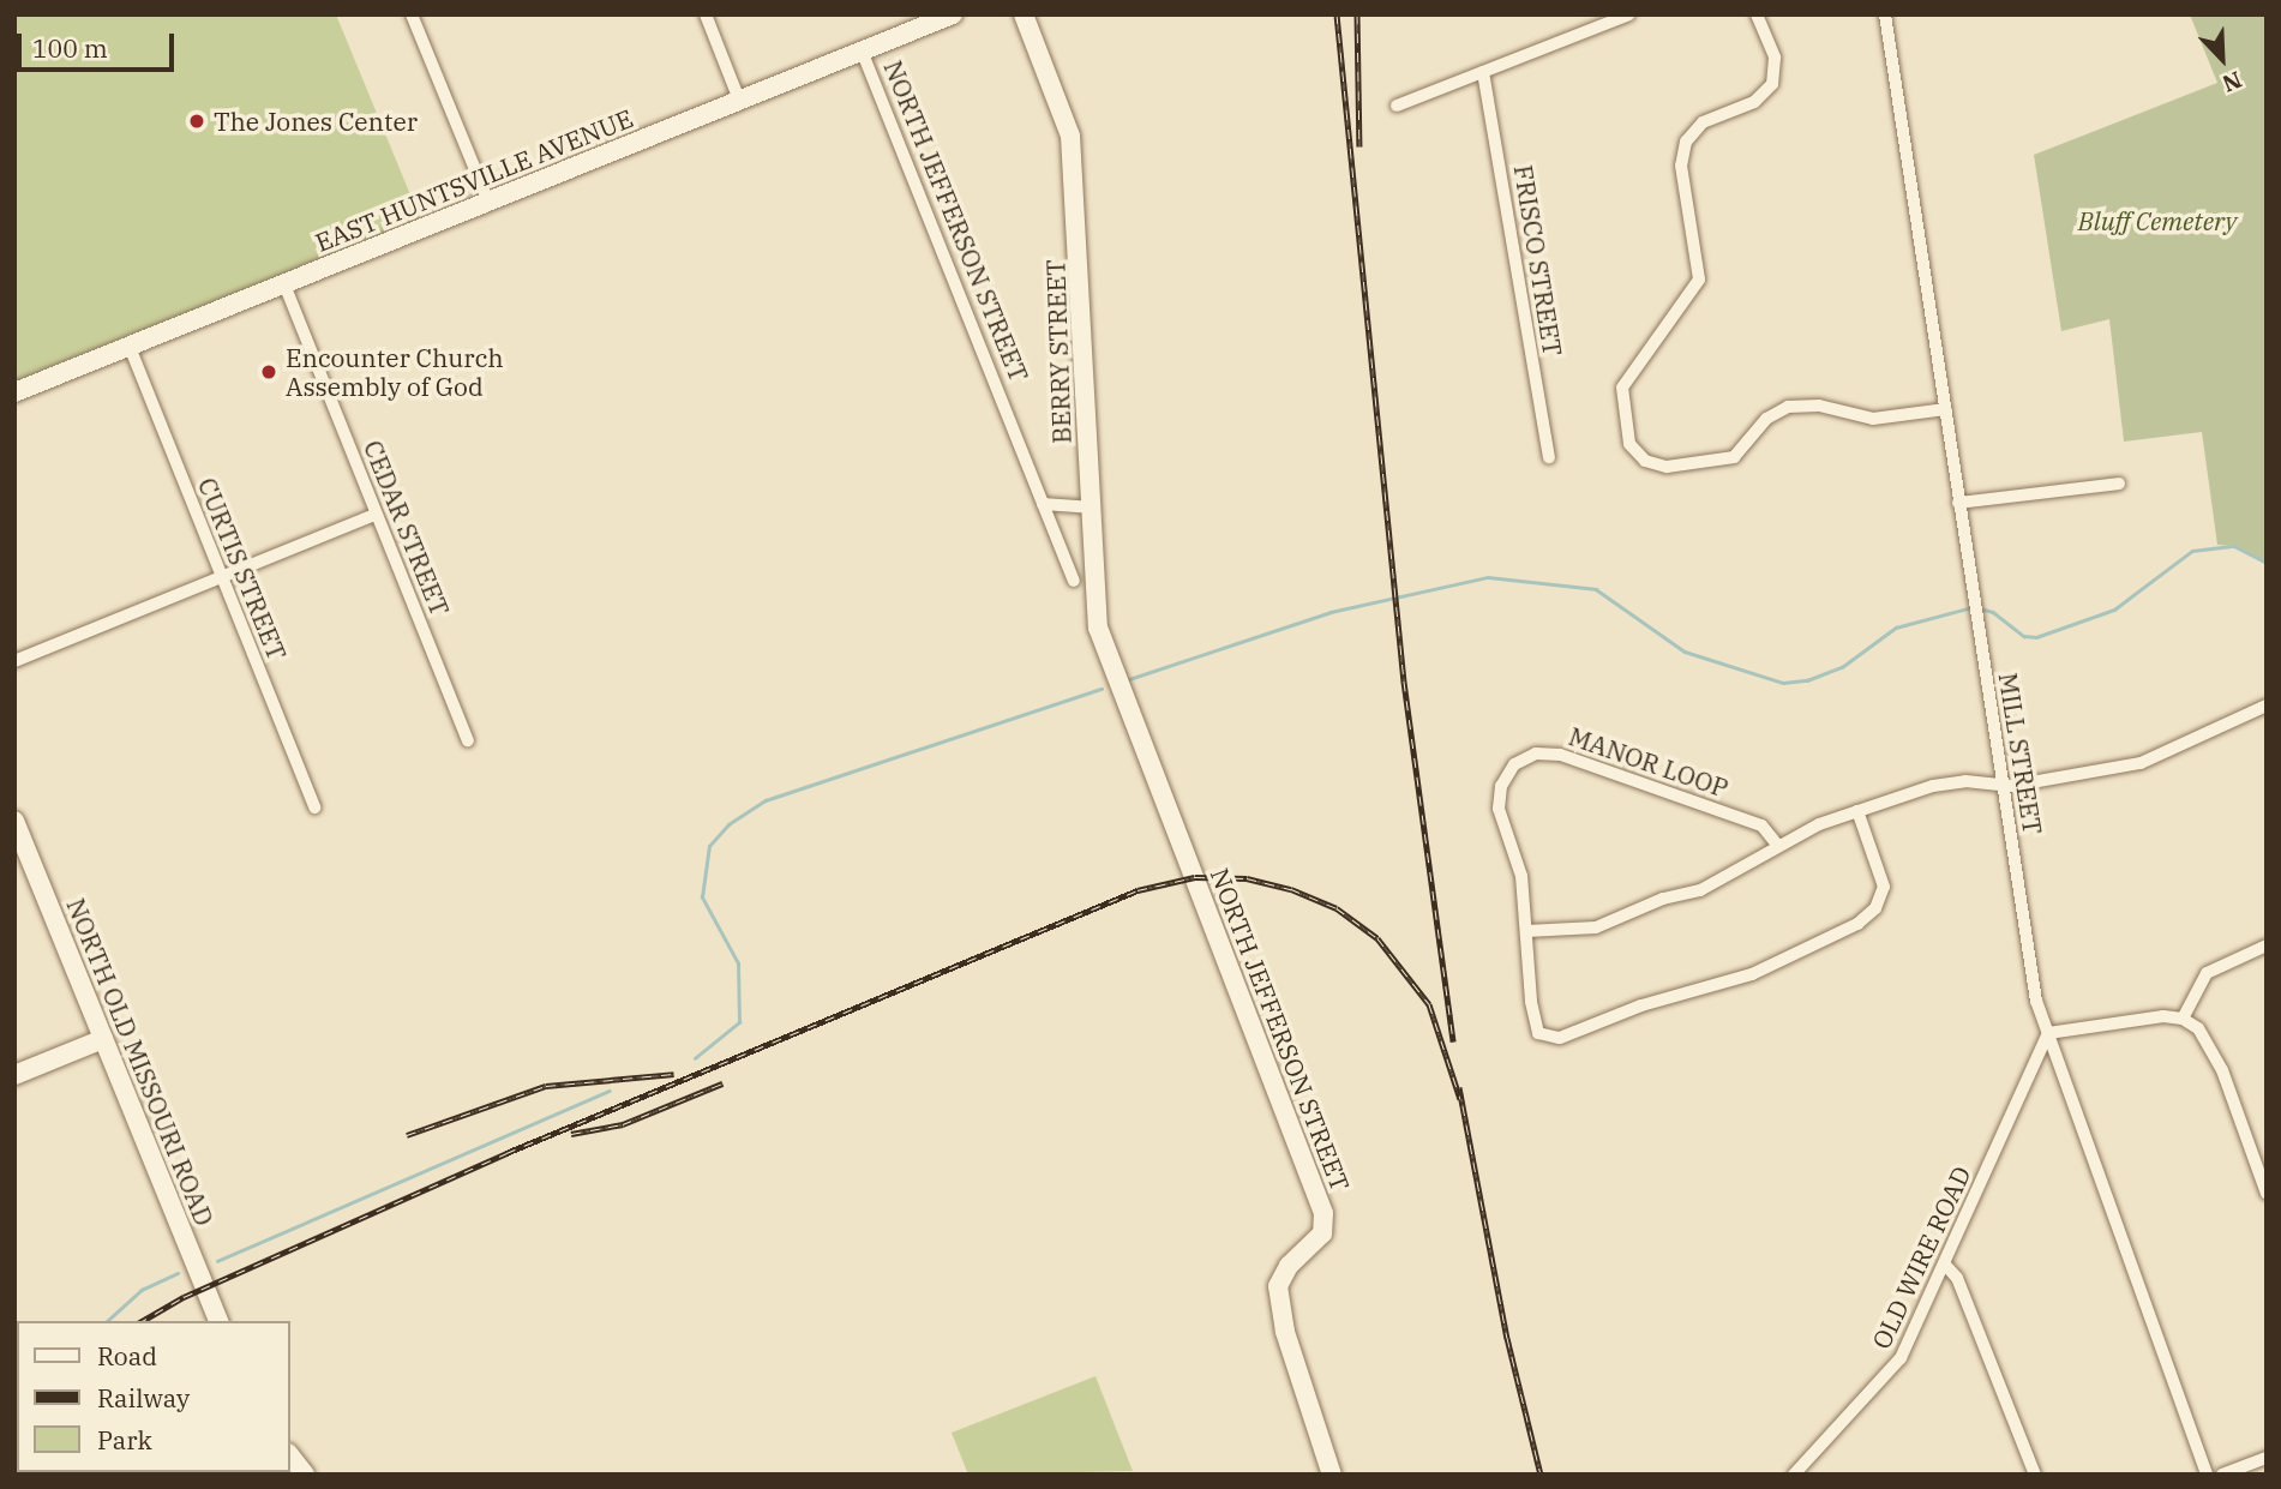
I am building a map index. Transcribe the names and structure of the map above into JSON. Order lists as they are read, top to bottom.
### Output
{
  "streets": {
    "street": [
      "EAST HUNTSVILLE AVENUE",
      "NORTH JEFFERSON STREET",
      "FRISCO STREET",
      "BERRY STREET",
      "CEDAR STREET",
      "CURTIS STREET",
      "MILL STREET",
      "MANOR LOOP",
      "NORTH OLD MISSOURI ROAD",
      "OLD WIRE ROAD"
    ]
  },
  "crossings": [
    ["EAST HUNTSVILLE AVENUE", "NORTH JEFFERSON STREET"],
    ["EAST HUNTSVILLE AVENUE", "CEDAR STREET"],
    ["EAST HUNTSVILLE AVENUE", "CURTIS STREET"],
    ["NORTH JEFFERSON STREET", "BERRY STREET"],
    ["MILL STREET", "OLD WIRE ROAD"]
  ],
  "parks": ["Bluff Cemetery"],
  "places": ["The Jones Center", "Encounter Church Assembly of God"],
  "legend": ["Road", "Railway", "Park"],
  "scale_bar": "100 m",
  "north": "bottom right"
}
